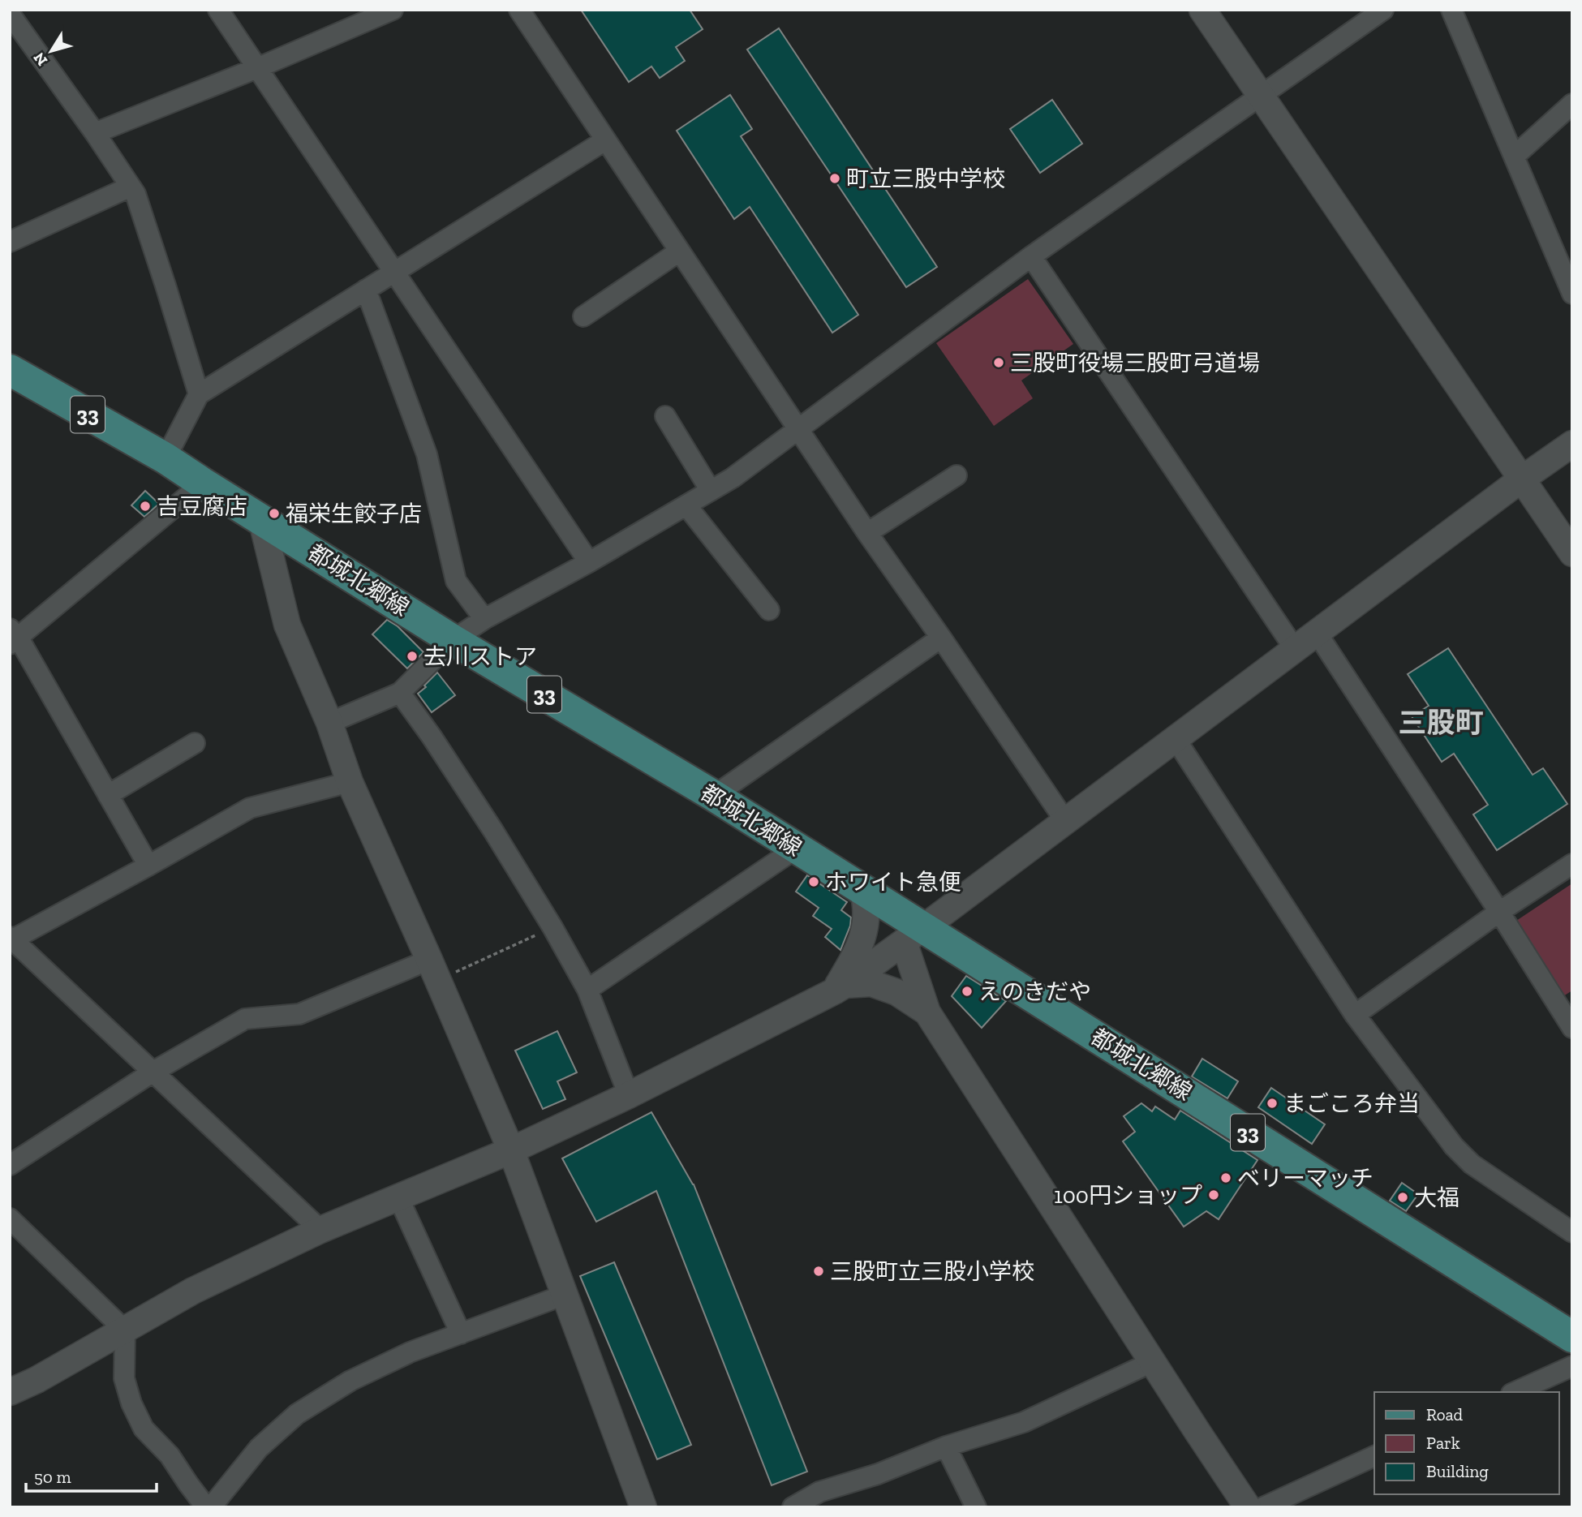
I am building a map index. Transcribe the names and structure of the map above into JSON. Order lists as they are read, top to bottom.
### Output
{
  "streets": {
    "main road": ["33", "都城北郷線"]
  },
  "districts": ["三股町"],
  "places": [
    "町立三股中学校",
    "三股町役場三股町弓道場",
    "吉豆腐店",
    "福栄生餃子店",
    "去川ストア",
    "ホワイト急便",
    "えのきだや",
    "まごころ弁当",
    "ベリーマッチ",
    "100円ショップ",
    "大福",
    "三股町立三股小学校"
  ],
  "legend": ["Road", "Park", "Building"],
  "scale_bar": "50 m",
  "north": "bottom left"
}
